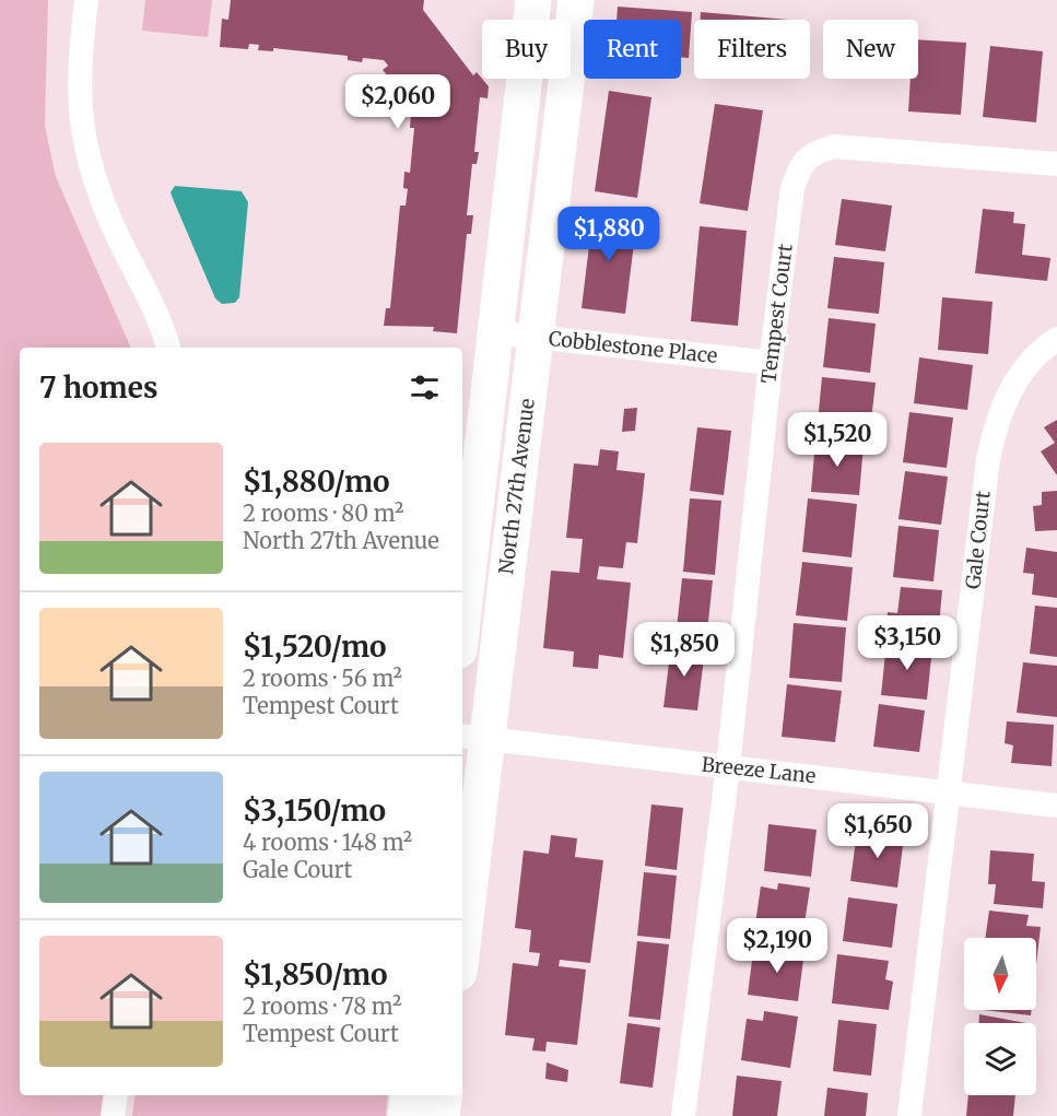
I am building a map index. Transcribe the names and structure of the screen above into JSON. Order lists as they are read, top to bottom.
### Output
{
  "streets": {
    "street": [
      "Tempest Court",
      "Cobblestone Place",
      "North 27th Avenue",
      "Gale Court",
      "Breeze Lane"
    ]
  },
  "crossings": [
    ["Tempest Court", "Cobblestone Place"],
    ["Tempest Court", "Breeze Lane"],
    ["Cobblestone Place", "North 27th Avenue"],
    ["North 27th Avenue", "Breeze Lane"],
    ["Gale Court", "Breeze Lane"]
  ],
  "north": "bottom",
  "page": {
    "chip": [
      "Buy",
      "Rent",
      "Filters",
      "New"
    ],
    "price": [
      "$2,060",
      "$1,880",
      "$1,520",
      "$3,150",
      "$1,850",
      "$1,650",
      "$2,190"
    ],
    "heading": "7 homes",
    "list": [
      {
        "name": "$1,880/mo",
        "note": "2 rooms · 80 m² · North 27th Avenue"
      },
      {
        "name": "$1,520/mo",
        "note": "2 rooms · 56 m² · Tempest Court"
      },
      {
        "name": "$3,150/mo",
        "note": "4 rooms · 148 m² · Gale Court"
      },
      {
        "name": "$1,850/mo",
        "note": "2 rooms · 78 m² · Tempest Court"
      }
    ]
  }
}
